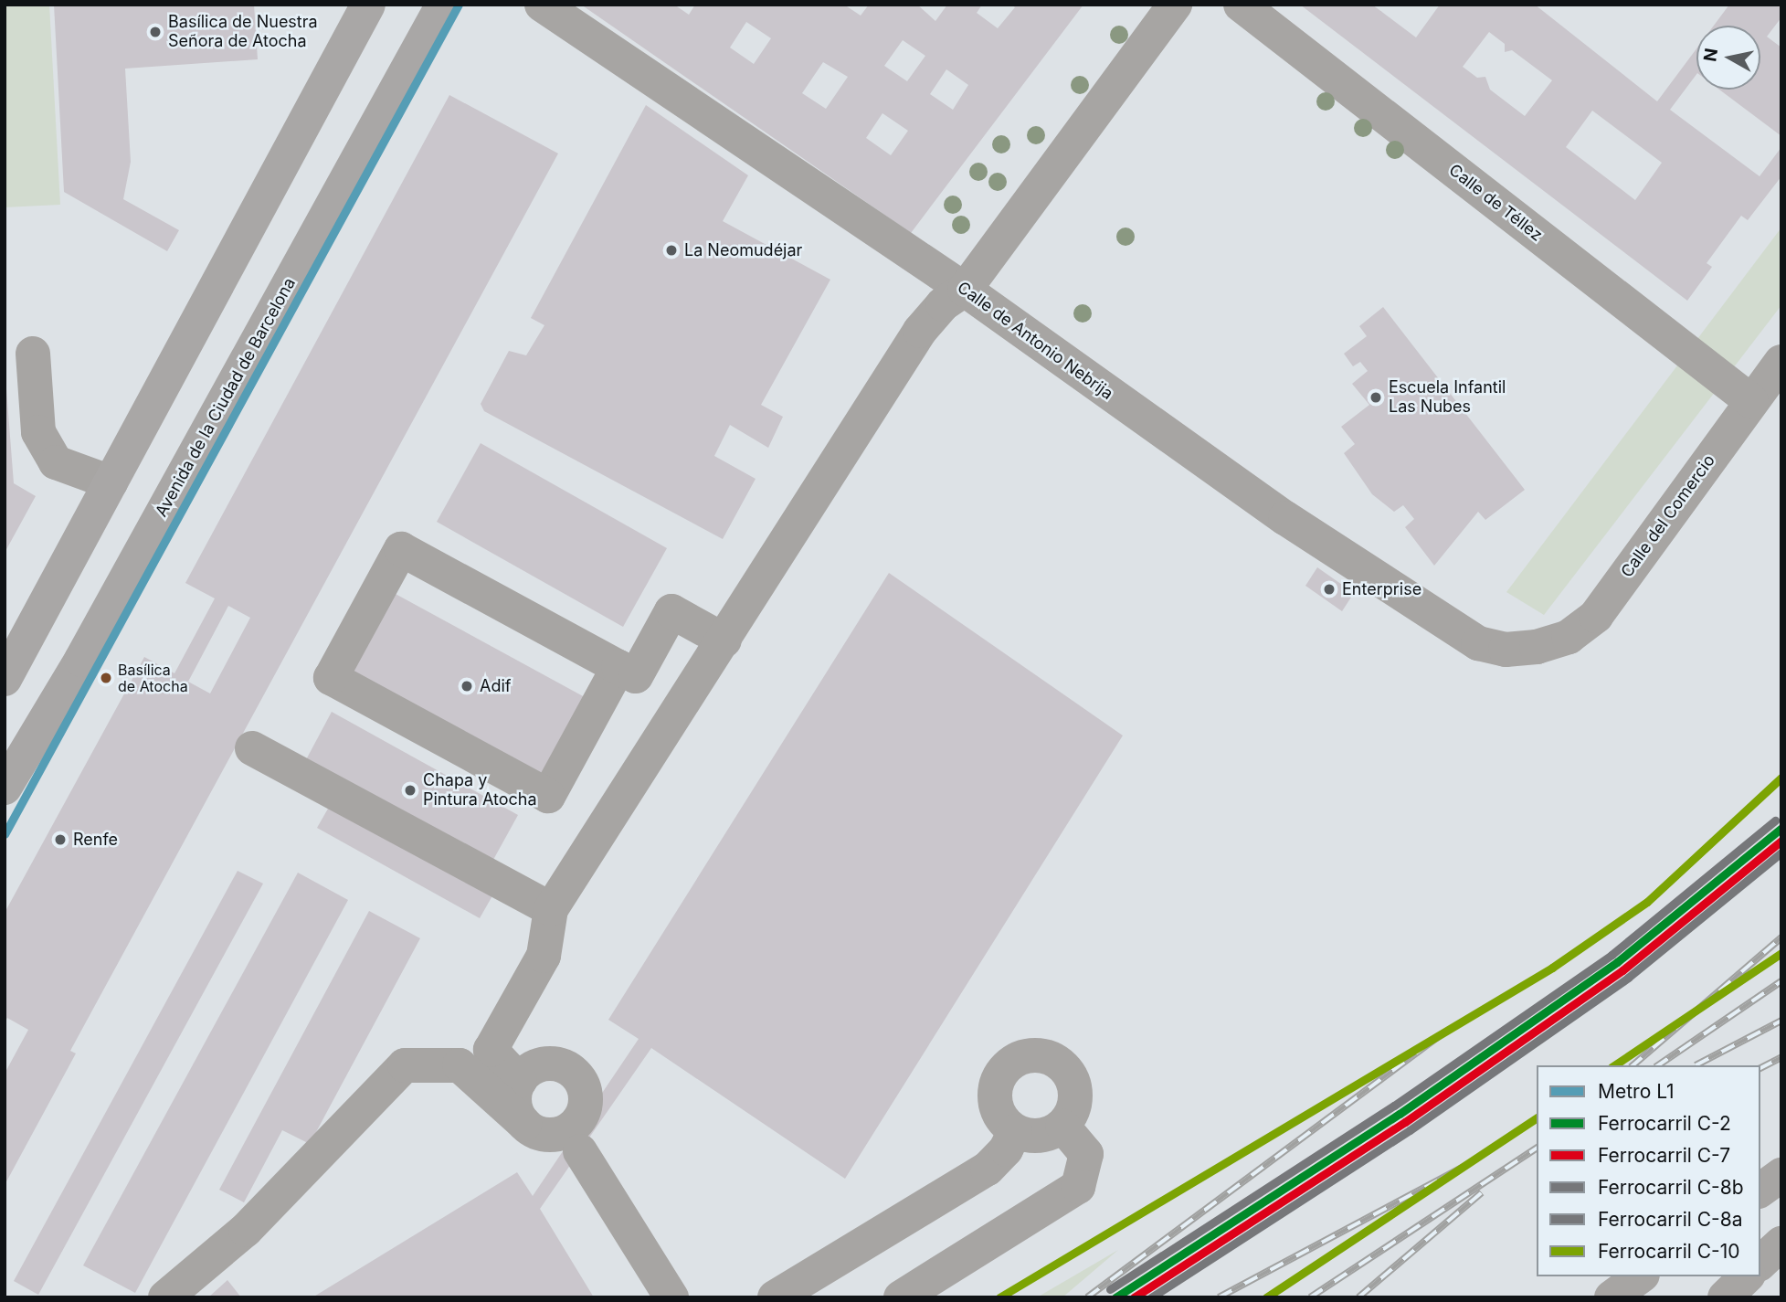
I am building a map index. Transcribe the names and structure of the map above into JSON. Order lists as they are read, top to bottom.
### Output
{
  "streets": {
    "main road": ["Avenida de la Ciudad de Barcelona"],
    "street": ["Calle de Téllez", "Calle de Antonio Nebrija", "Calle del Comercio"]
  },
  "crossings": [
    ["Calle de Téllez", "Calle del Comercio"],
    ["Calle de Antonio Nebrija", "Calle del Comercio"]
  ],
  "places": [
    "Basílica de Nuestra Señora de Atocha",
    "La Neomudéjar",
    "Escuela Infantil Las Nubes",
    "Enterprise",
    "Basílica de Atocha",
    "Adif",
    "Chapa y Pintura Atocha",
    "Renfe"
  ],
  "lines": [
    "metro line L1",
    "rail line C-10",
    "rail line C-8b",
    "rail line C-2",
    "rail line C-7",
    "rail line C-8a"
  ],
  "legend": [
    "Metro L1",
    "Ferrocarril C-2",
    "Ferrocarril C-7",
    "Ferrocarril C-8b",
    "Ferrocarril C-8a",
    "Ferrocarril C-10"
  ],
  "north": "left"
}
